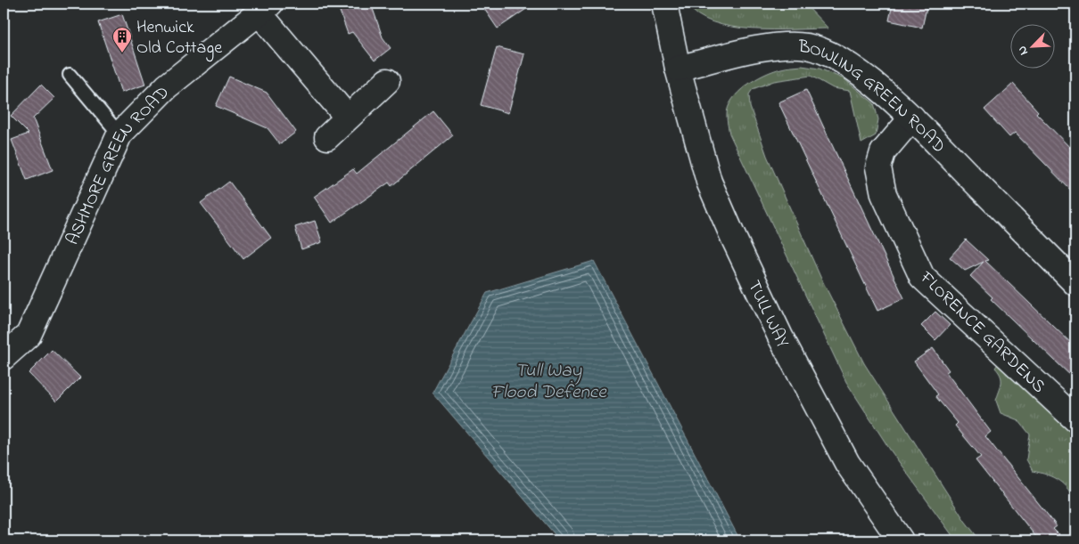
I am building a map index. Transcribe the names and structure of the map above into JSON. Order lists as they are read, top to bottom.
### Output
{
  "streets": {
    "street": [
      "BOWLING GREEN ROAD",
      "ASHMORE GREEN ROAD",
      "TULL WAY",
      "FLORENCE GARDENS"
    ]
  },
  "crossings": [
    ["BOWLING GREEN ROAD", "TULL WAY"],
    ["BOWLING GREEN ROAD", "FLORENCE GARDENS"]
  ],
  "water": ["Tull Way Flood Defence"],
  "places": {
    "building": ["Henwick Old Cottage"]
  },
  "north": "bottom left"
}
